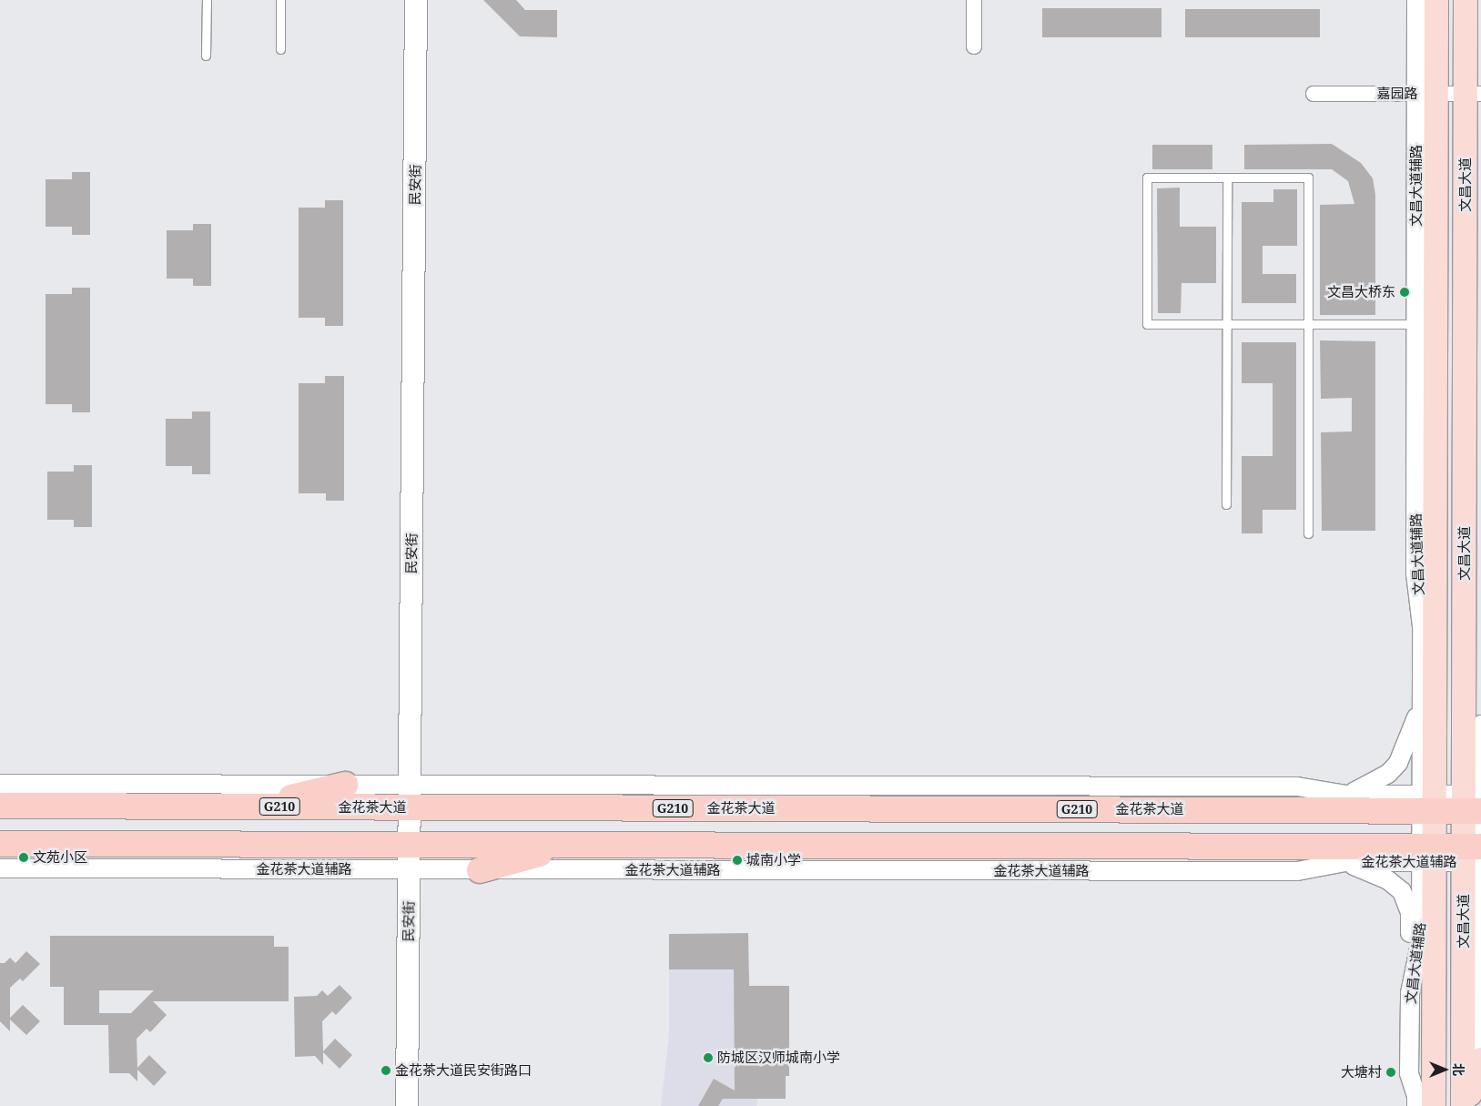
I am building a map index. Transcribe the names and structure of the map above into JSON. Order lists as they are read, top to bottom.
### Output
{
  "streets": {
    "highway": ["G210", "金花茶大道"],
    "main road": ["民安街", "文昌大道"],
    "street": ["嘉园路", "文昌大道辅路", "金花茶大道辅路"]
  },
  "crossings": [
    ["嘉园路", "文昌大道"],
    ["嘉园路", "文昌大道辅路"],
    ["民安街", "金花茶大道"],
    ["民安街", "金花茶大道辅路"],
    ["文昌大道", "金花茶大道"],
    ["文昌大道辅路", "金花茶大道"],
    ["文昌大道辅路", "金花茶大道辅路"]
  ],
  "places": [
    "文昌大桥东",
    "文苑小区",
    "城南小学",
    "防城区汉师城南小学",
    "金花茶大道民安街路口",
    "大塘村"
  ],
  "north": "right"
}
